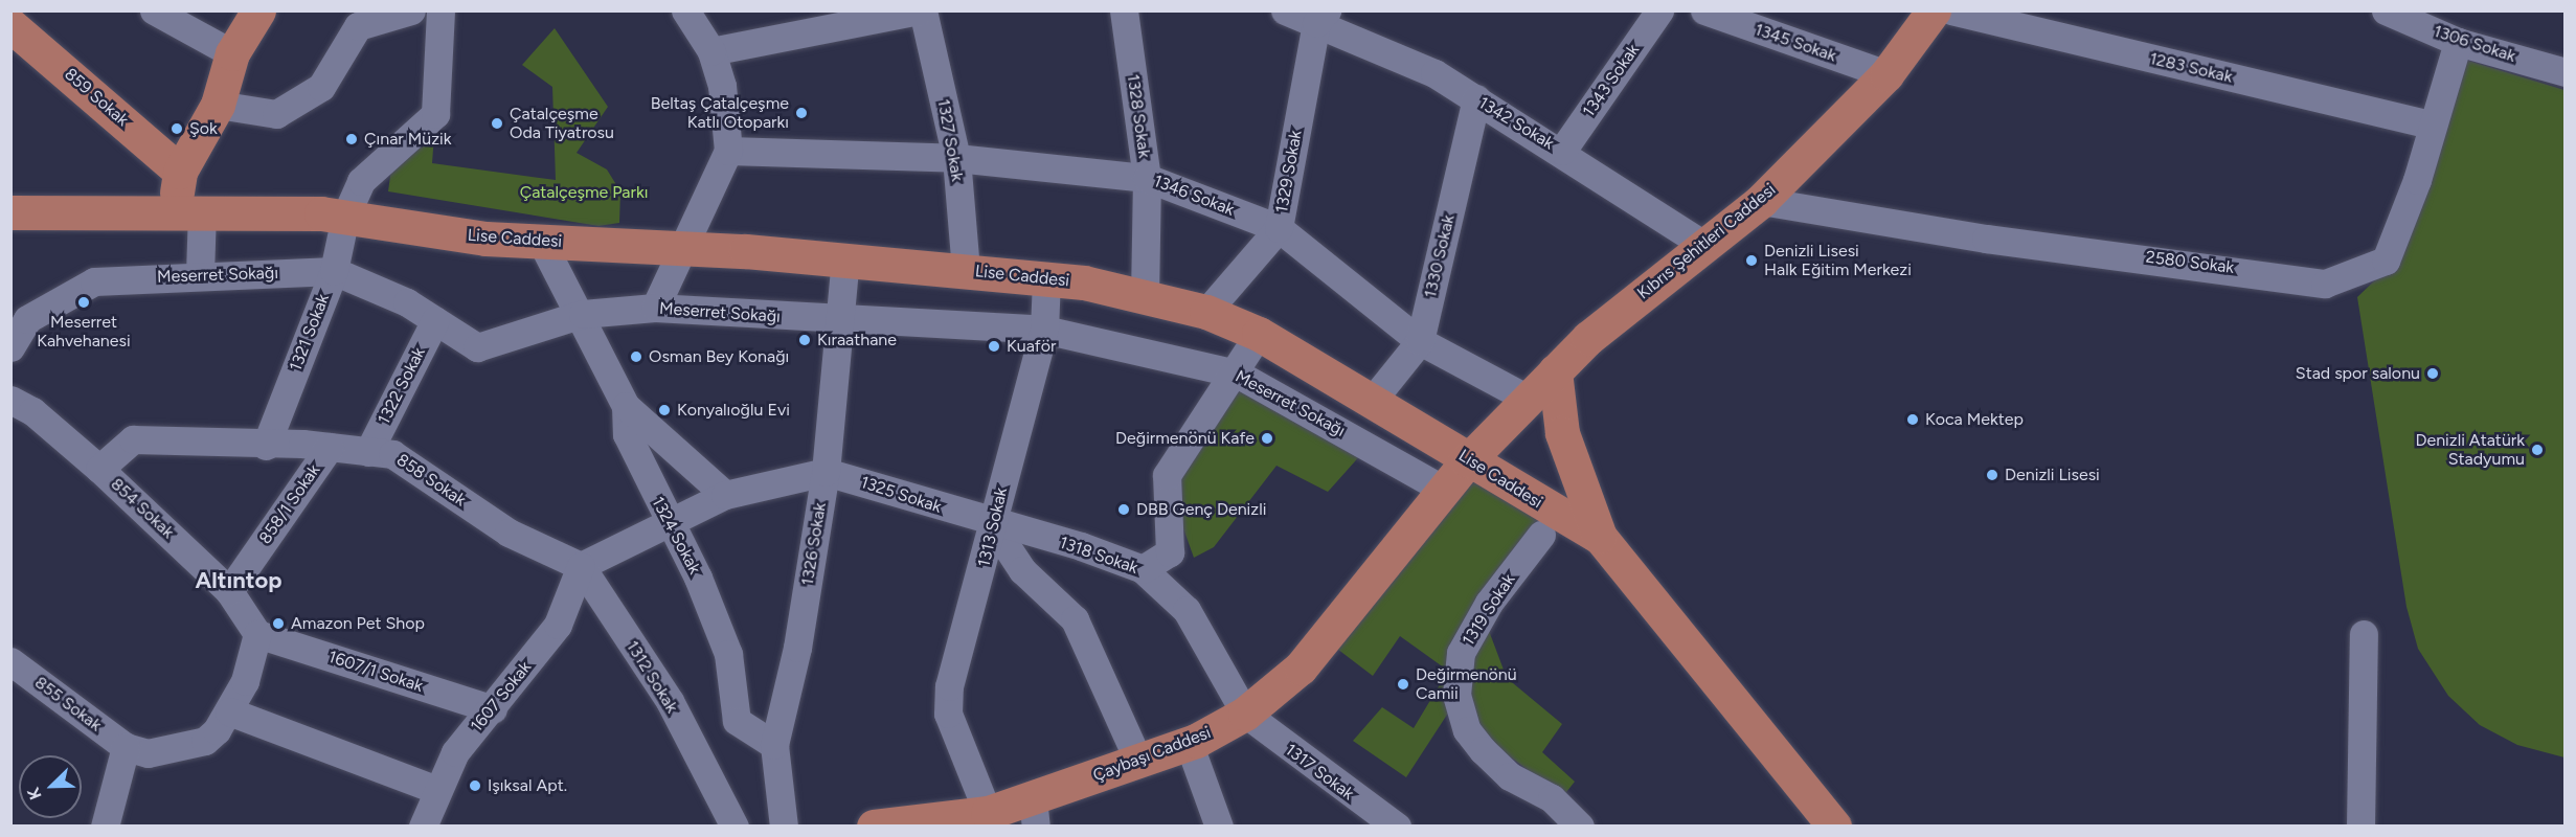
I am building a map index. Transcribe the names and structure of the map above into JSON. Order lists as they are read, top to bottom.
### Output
{
  "streets": {
    "main road": [
      "859 Sokak",
      "Lise Caddesi",
      "Kıbrıs Şehitleri Caddesi",
      "Çaybaşı Caddesi"
    ],
    "street": [
      "1345 Sokak",
      "1306 Sokak",
      "1283 Sokak",
      "1343 Sokak",
      "1328 Sokak",
      "1342 Sokak",
      "1327 Sokak",
      "1329 Sokak",
      "1346 Sokak",
      "1330 Sokak",
      "2580 Sokak",
      "Meserret Sokağı",
      "1321 Sokak",
      "1322 Sokak",
      "858 Sokak",
      "1325 Sokak",
      "858/1 Sokak",
      "854 Sokak",
      "1313 Sokak",
      "1324 Sokak",
      "1326 Sokak",
      "1318 Sokak",
      "1319 Sokak",
      "1607/1 Sokak",
      "1312 Sokak",
      "1607 Sokak",
      "855 Sokak",
      "1317 Sokak"
    ]
  },
  "crossings": [
    ["1345 Sokak", "Kıbrıs Şehitleri Caddesi"],
    ["1306 Sokak", "2580 Sokak"],
    ["1283 Sokak", "2580 Sokak"],
    ["1343 Sokak", "1342 Sokak"],
    ["1328 Sokak", "1346 Sokak"],
    ["1328 Sokak", "Lise Caddesi"],
    ["1342 Sokak", "1329 Sokak"],
    ["1342 Sokak", "Kıbrıs Şehitleri Caddesi"],
    ["1342 Sokak", "1330 Sokak"],
    ["1327 Sokak", "1346 Sokak"],
    ["1327 Sokak", "Lise Caddesi"],
    ["1329 Sokak", "1346 Sokak"],
    ["1329 Sokak", "Lise Caddesi"],
    ["1346 Sokak", "Kıbrıs Şehitleri Caddesi"],
    ["1346 Sokak", "1330 Sokak"],
    ["Lise Caddesi", "Kıbrıs Şehitleri Caddesi"],
    ["Lise Caddesi", "1330 Sokak"],
    ["Lise Caddesi", "1321 Sokak"],
    ["Lise Caddesi", "1313 Sokak"],
    ["Lise Caddesi", "1324 Sokak"],
    ["Lise Caddesi", "1326 Sokak"],
    ["Lise Caddesi", "Çaybaşı Caddesi"],
    ["Kıbrıs Şehitleri Caddesi", "2580 Sokak"],
    ["Kıbrıs Şehitleri Caddesi", "Çaybaşı Caddesi"],
    ["Meserret Sokağı", "1321 Sokak"],
    ["Meserret Sokağı", "1322 Sokak"],
    ["Meserret Sokağı", "1313 Sokak"],
    ["Meserret Sokağı", "1324 Sokak"],
    ["Meserret Sokağı", "1326 Sokak"],
    ["Meserret Sokağı", "Çaybaşı Caddesi"],
    ["1321 Sokak", "858 Sokak"],
    ["1322 Sokak", "858 Sokak"],
    ["858 Sokak", "1325 Sokak"],
    ["858 Sokak", "858/1 Sokak"],
    ["858 Sokak", "854 Sokak"],
    ["858 Sokak", "1312 Sokak"],
    ["858 Sokak", "1607 Sokak"],
    ["1325 Sokak", "1313 Sokak"],
    ["1325 Sokak", "1324 Sokak"],
    ["1325 Sokak", "1326 Sokak"],
    ["1325 Sokak", "1318 Sokak"],
    ["1325 Sokak", "1312 Sokak"],
    ["1325 Sokak", "1607 Sokak"],
    ["858/1 Sokak", "854 Sokak"],
    ["854 Sokak", "1607/1 Sokak"],
    ["1313 Sokak", "1318 Sokak"],
    ["1313 Sokak", "Çaybaşı Caddesi"],
    ["1324 Sokak", "1326 Sokak"],
    ["1318 Sokak", "Çaybaşı Caddesi"],
    ["1318 Sokak", "1317 Sokak"],
    ["1607/1 Sokak", "1607 Sokak"],
    ["1312 Sokak", "1607 Sokak"],
    ["Çaybaşı Caddesi", "1317 Sokak"]
  ],
  "districts": ["Altıntop"],
  "parks": ["Çatalçeşme Parkı"],
  "places": [
    "Beltaş Çatalçeşme Katlı Otoparkı",
    "Çatalçeşme Oda Tiyatrosu",
    "Şok",
    "Çınar Müzik",
    "Denizli Lisesi Halk Eğitim Merkezi",
    "Meserret Kahvehanesi",
    "Kıraathane",
    "Kuaför",
    "Osman Bey Konağı",
    "Stad spor salonu",
    "Konyalıoğlu Evi",
    "Koca Mektep",
    "Değirmenönü Kafe",
    "Denizli Atatürk Stadyumu",
    "Denizli Lisesi",
    "DBB Genç Denizli",
    "Amazon Pet Shop",
    "Değirmenönü Camii",
    "Işıksal Apt."
  ],
  "north": "bottom left"
}
